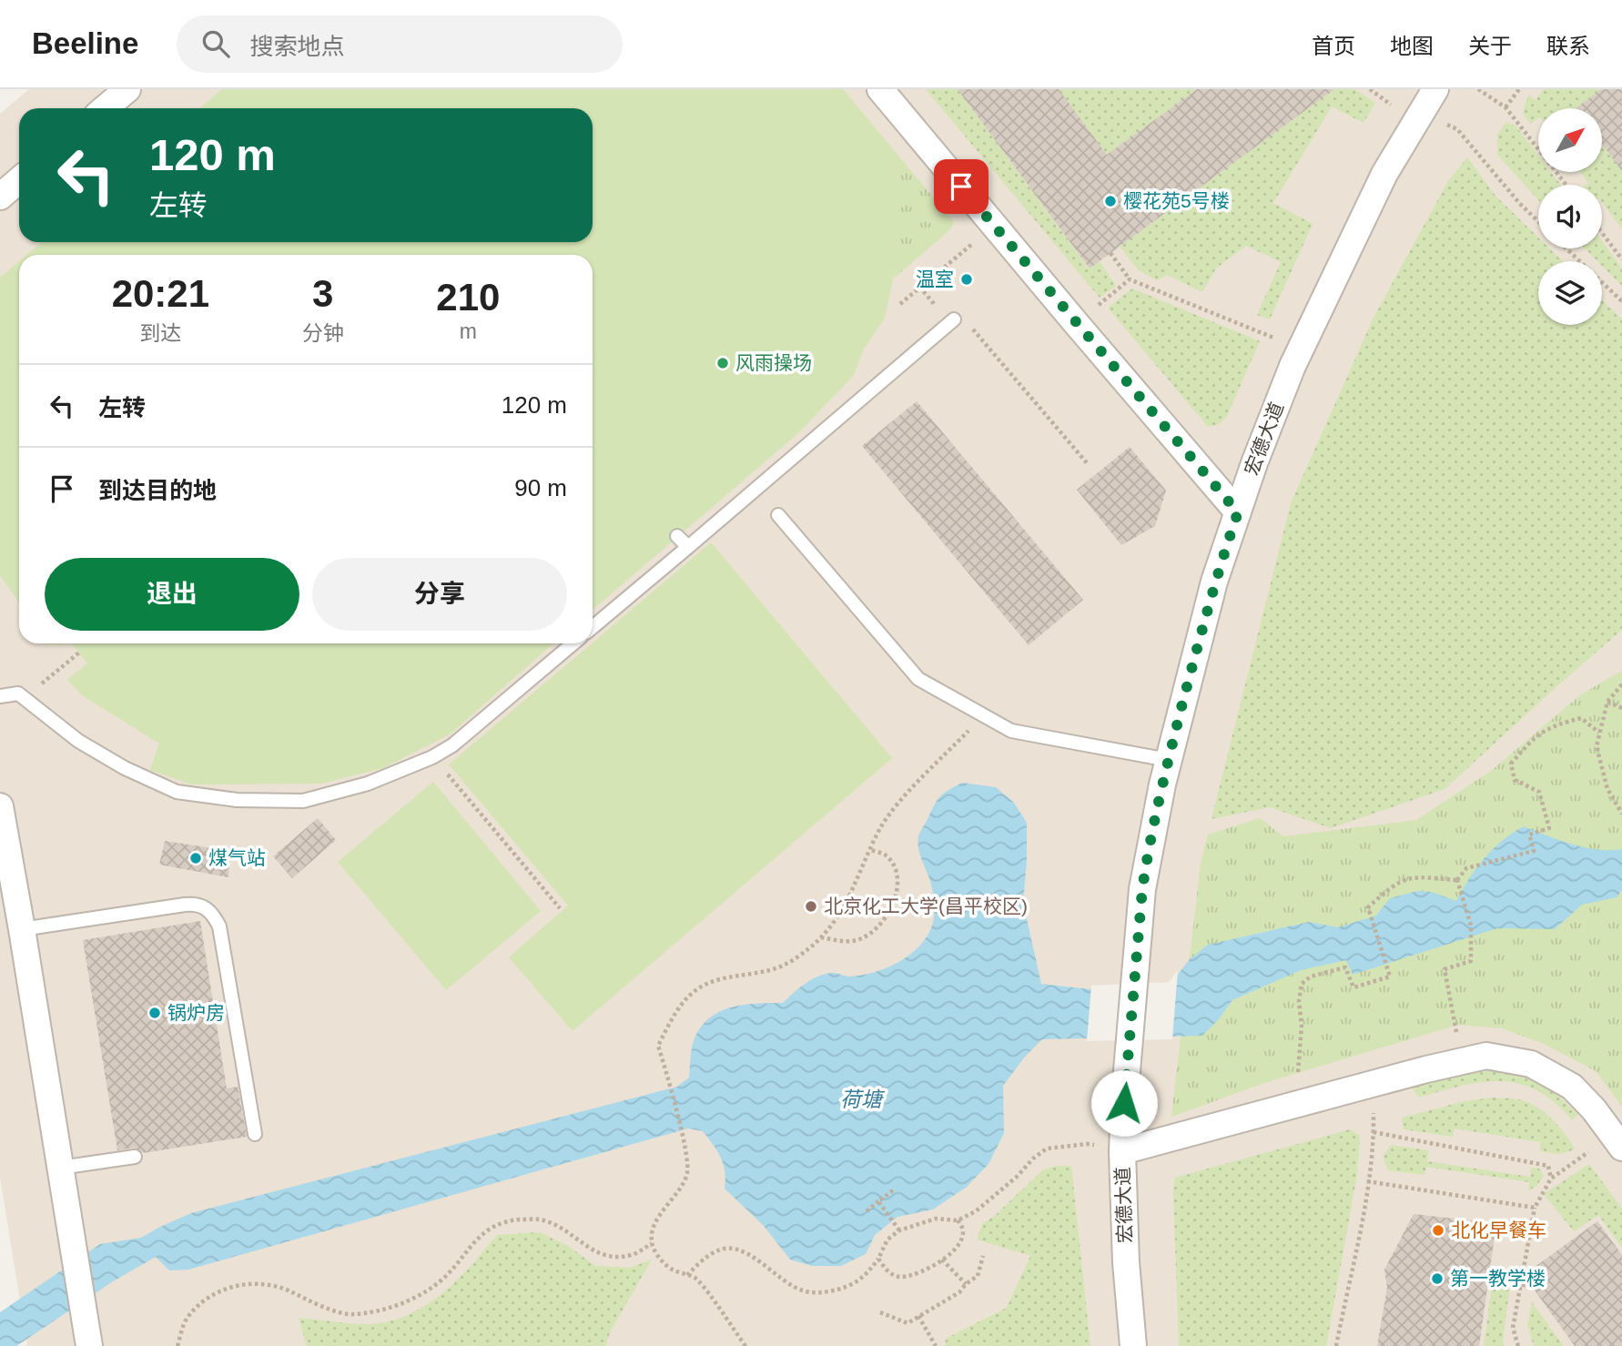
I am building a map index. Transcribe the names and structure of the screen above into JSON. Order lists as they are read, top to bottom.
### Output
{
  "streets": {
    "street": ["宏德大道"]
  },
  "water": ["荷塘"],
  "places": [
    "樱花苑5号楼",
    "温室",
    "风雨操场",
    "煤气站",
    "北京化工大学(昌平校区)",
    "锅炉房",
    "北化早餐车",
    "第一教学楼"
  ],
  "north": "top right",
  "page": {
    "header": "Beeline",
    "search": "搜索地点",
    "nav": [
      "首页",
      "地图",
      "关于",
      "联系"
    ],
    "turn": ["120 m", "左转"],
    "eta": [
      "20:21",
      "到达",
      "3",
      "分钟",
      "210",
      "m"
    ],
    "list": [
      {
        "name": "左转",
        "value": "120 m"
      },
      {
        "name": "到达目的地",
        "value": "90 m"
      }
    ],
    "buttons": ["退出", "分享"]
  }
}
